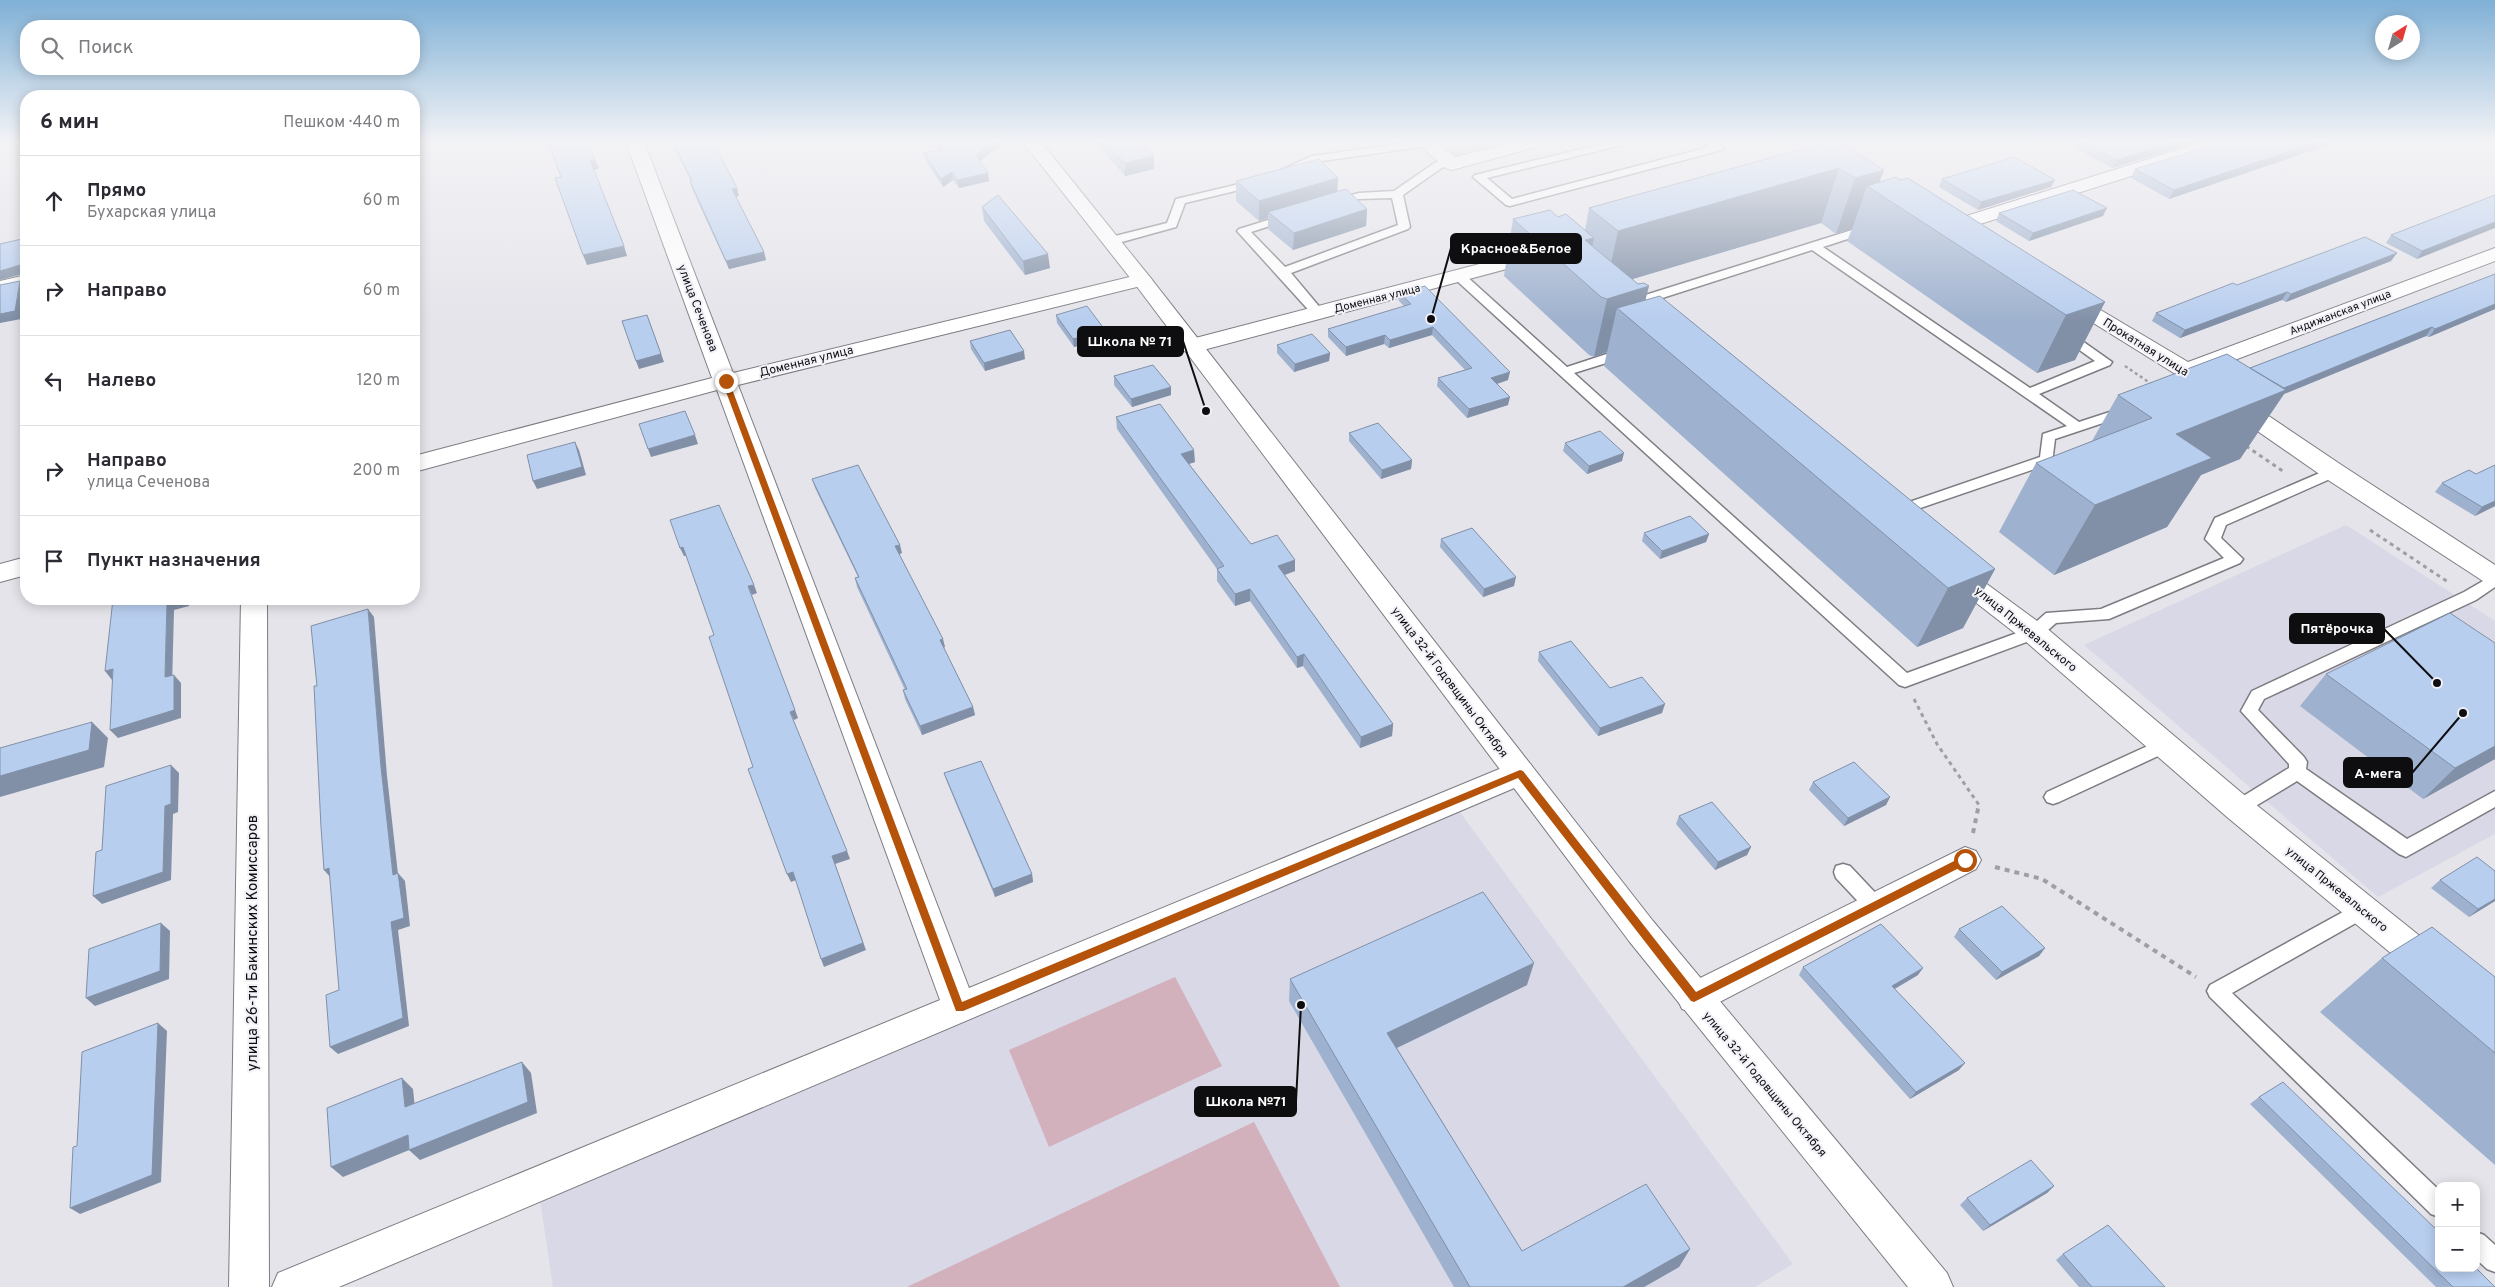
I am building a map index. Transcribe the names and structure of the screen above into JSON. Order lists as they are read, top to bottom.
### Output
{
  "streets": {
    "street": [
      "Доменная улица",
      "улица Сеченова",
      "Андижанская улица",
      "Прокатная улица",
      "улица Пржевальского",
      "улица 32-й Годовщины Октября",
      "улица 26-ти Бакинских Комиссаров"
    ]
  },
  "crossings": [
    ["Доменная улица", "улица Сеченова"],
    ["Доменная улица", "улица 32-й Годовщины Октября"],
    ["Андижанская улица", "Прокатная улица"]
  ],
  "places": [
    "Красное&Белое",
    "Школа № 71",
    "Пятёрочка",
    "А-мега",
    "Школа №71"
  ],
  "north": "top right",
  "page": {
    "search": "Поиск",
    "heading": ["6 мин", "Пешком · 440 m"],
    "list": [
      ["Прямо", "Бухарская улица", "60 m"],
      ["Направо", "60 m"],
      ["Налево", "120 m"],
      ["Направо", "улица Сеченова", "200 m"],
      "Пункт назначения"
    ],
    "map_buttons": ["+", "−"]
  }
}
